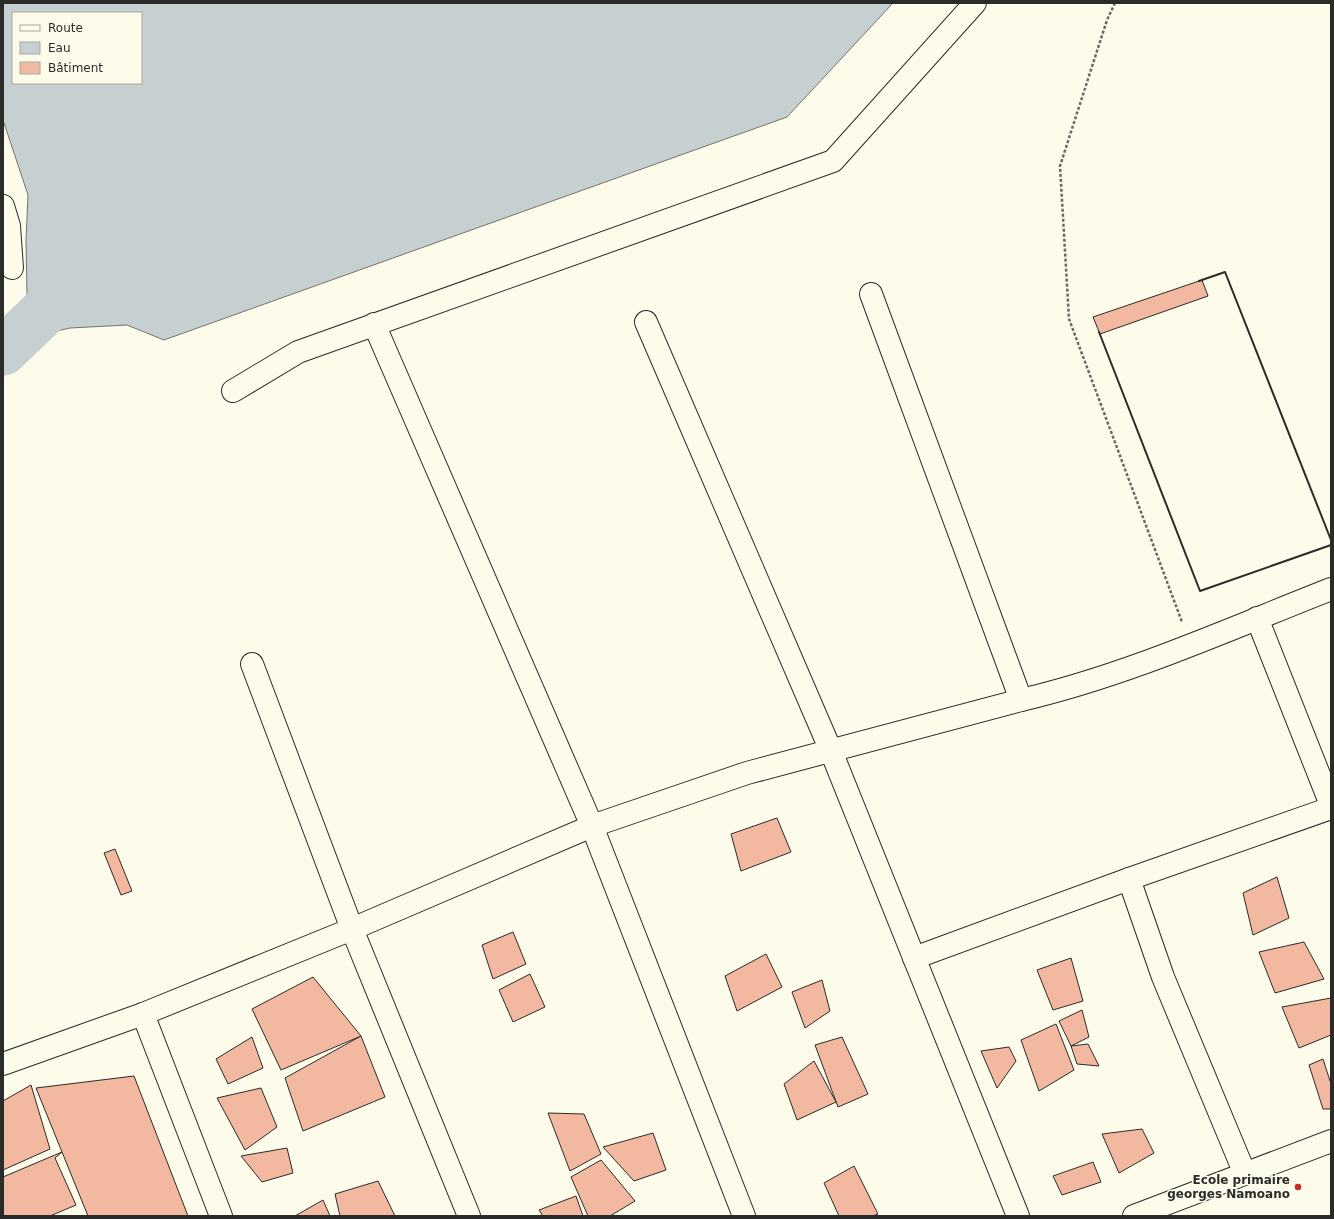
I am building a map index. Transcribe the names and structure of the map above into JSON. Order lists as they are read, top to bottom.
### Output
{
  "places": ["Ecole primaire georges Namoano"],
  "legend": ["Route", "Eau", "Bâtiment"]
}
